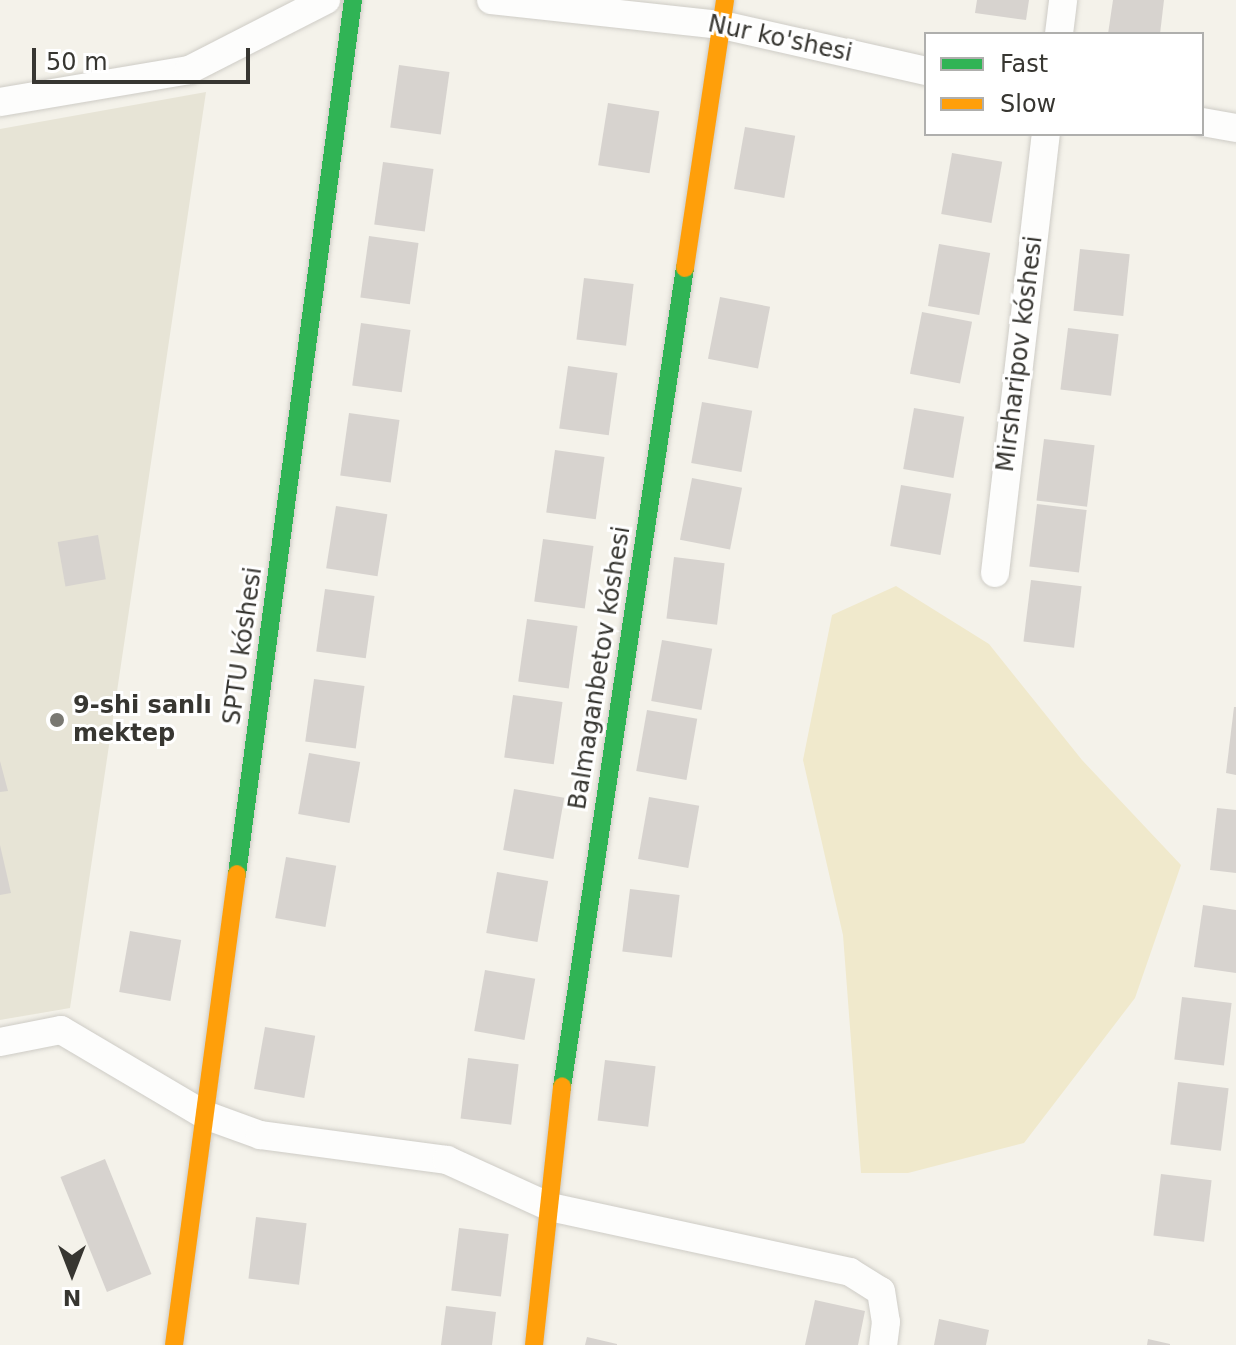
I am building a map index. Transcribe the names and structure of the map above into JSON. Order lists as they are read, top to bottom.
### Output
{
  "streets": {
    "street": [
      "Nur ko'shesi",
      "Mirsharipov kóshesi",
      "SPTU kóshesi",
      "Balmaganbetov kóshesi"
    ]
  },
  "crossings": [
    ["Nur ko'shesi", "Balmaganbetov kóshesi"]
  ],
  "places": ["9-shi sanlı mektep"],
  "legend": ["Fast", "Slow"],
  "scale_bar": "50 m",
  "north": "bottom"
}
